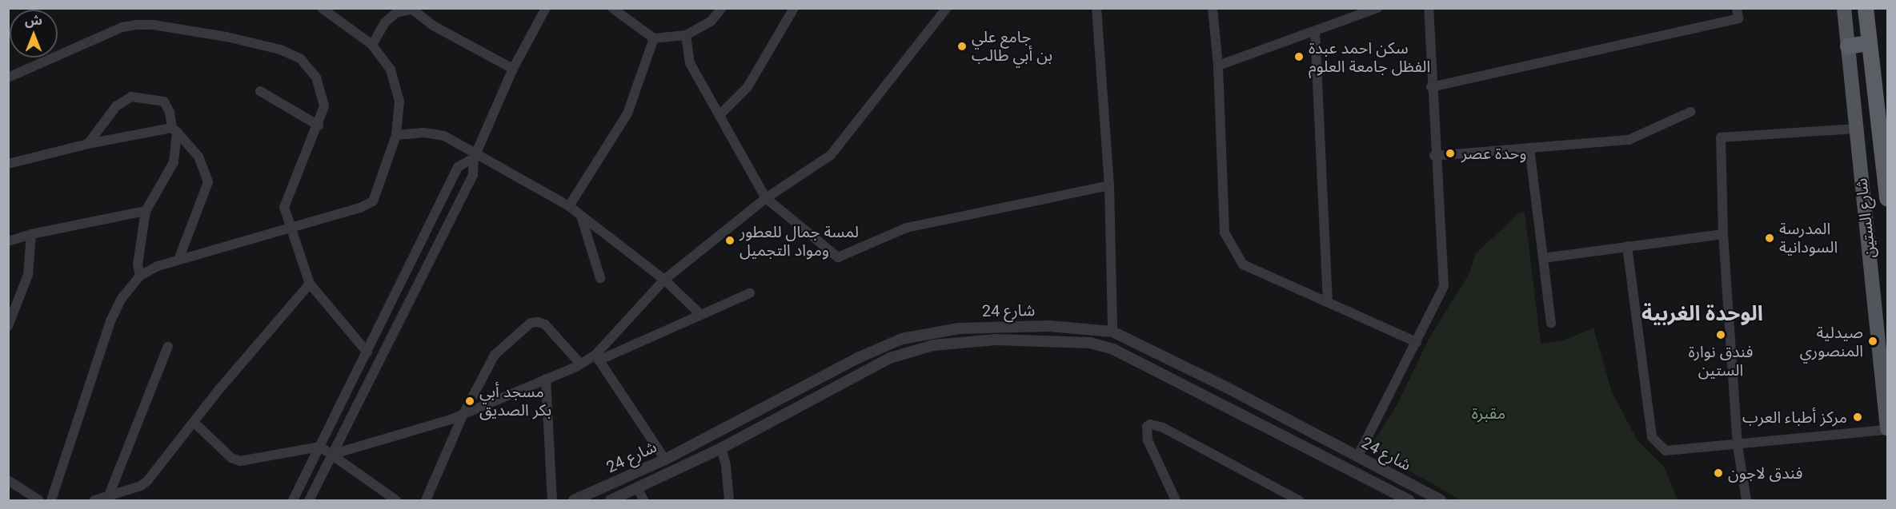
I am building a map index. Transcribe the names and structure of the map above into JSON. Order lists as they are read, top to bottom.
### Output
{
  "streets": {
    "highway": ["شارع الستين"],
    "street": ["شارع 24"]
  },
  "districts": ["الوحدة الغربية"],
  "parks": ["مقبرة"],
  "places": [
    "جامع علي بن أبي طالب",
    "سكن احمد عبدة الفظل جامعة العلوم",
    "وحدة عصر",
    "المدرسة السودانية",
    "لمسة جمال للعطور ومواد التجميل",
    "فندق نوارة الستين",
    "صيدلية المنصوري",
    "مسجد أبي بكر الصديق",
    "مركز أطباء العرب",
    "فندق لاجون"
  ],
  "north": "top"
}
